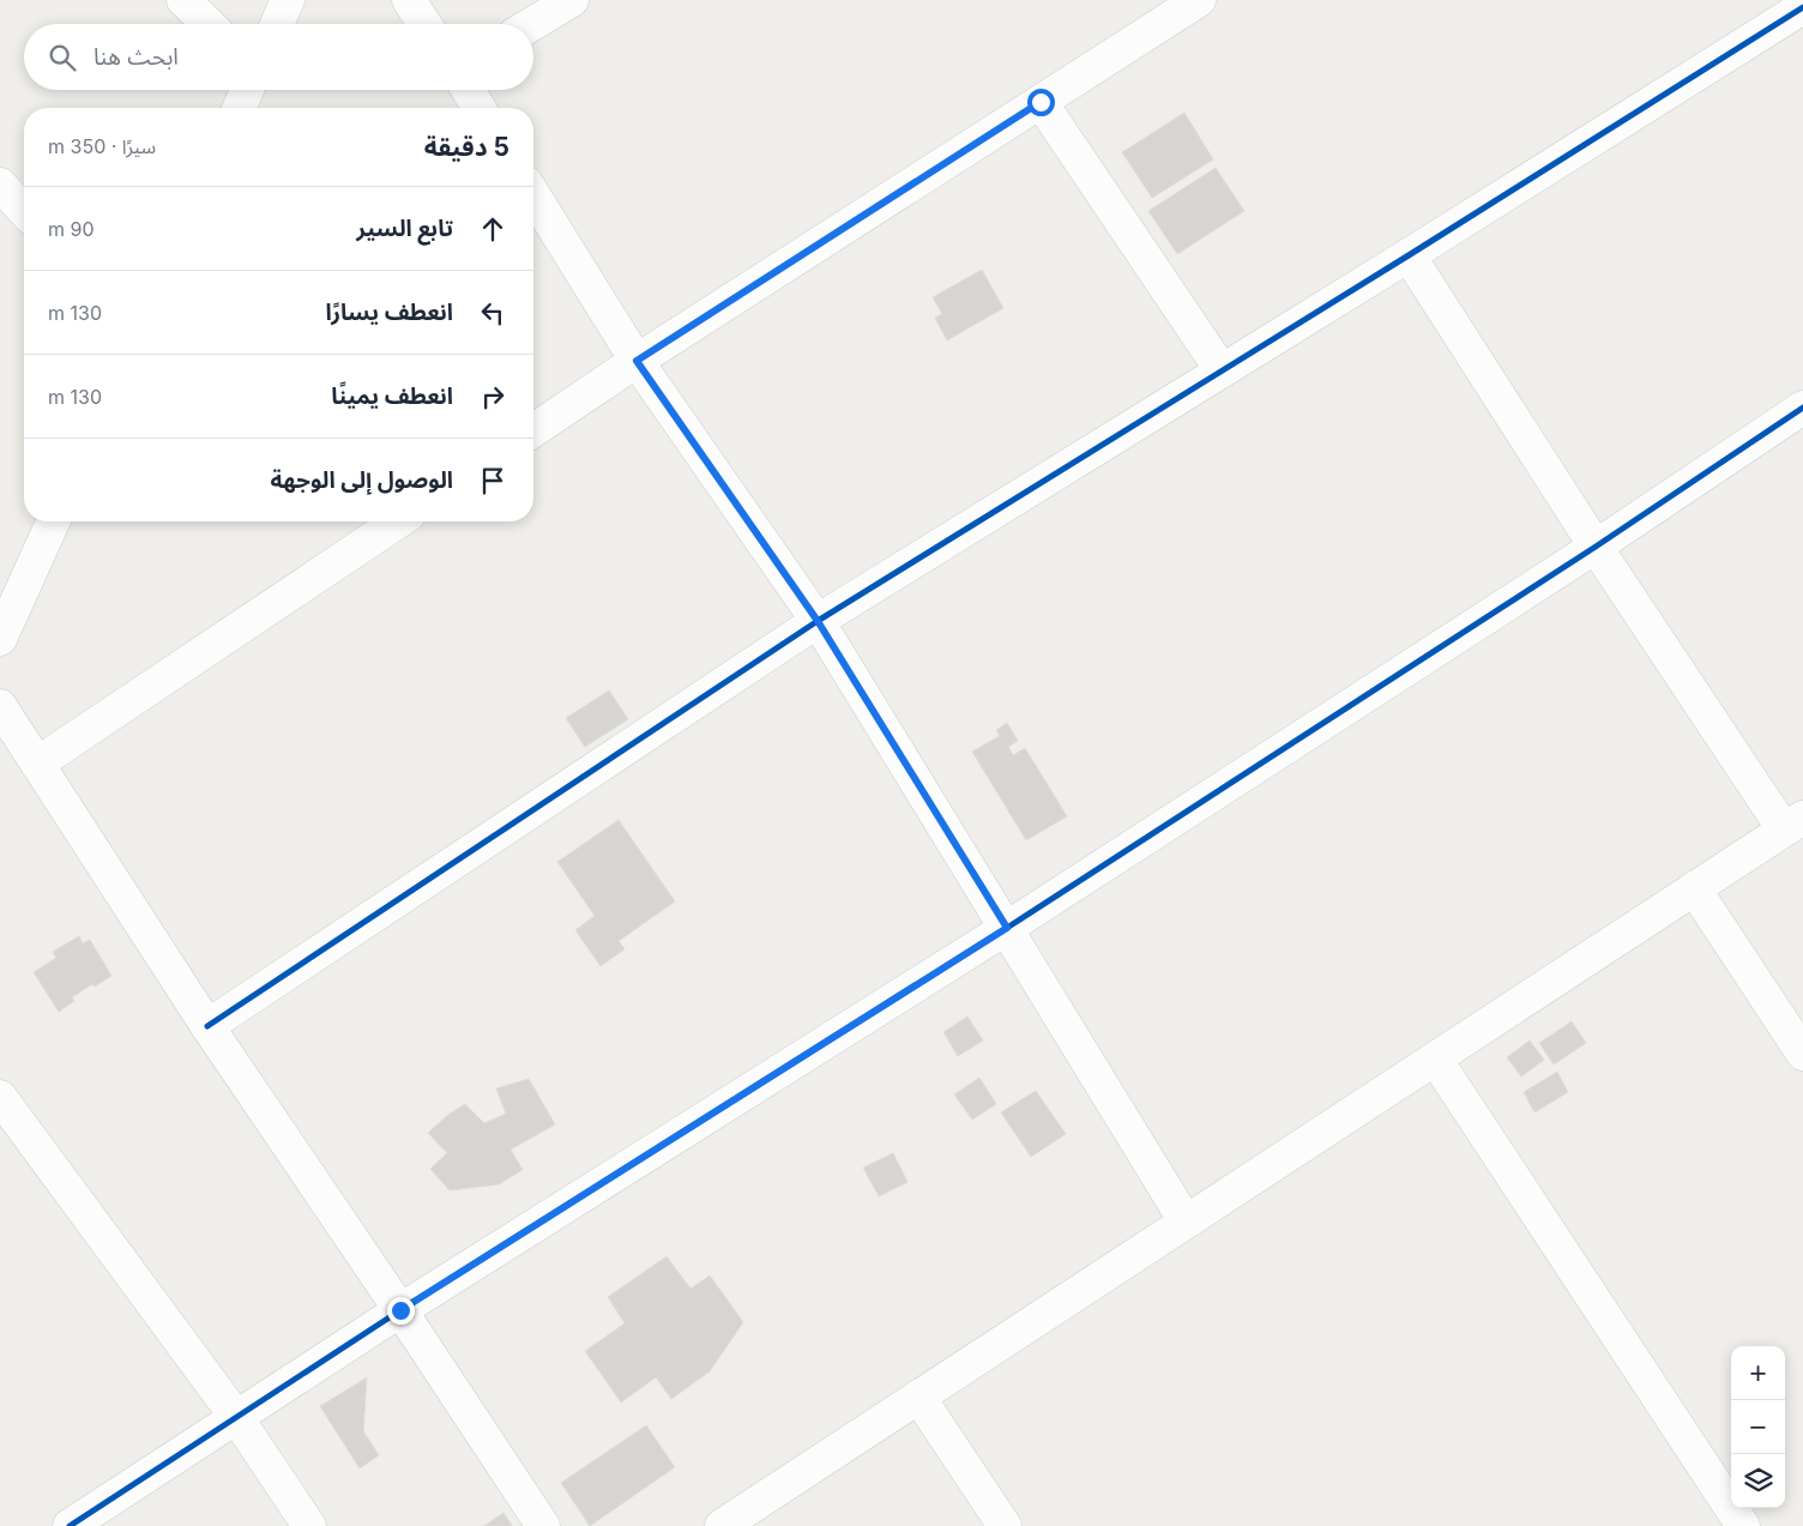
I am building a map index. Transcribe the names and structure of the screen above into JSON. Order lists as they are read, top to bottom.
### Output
{
  "page": {
    "search": "ابحث هنا",
    "heading": ["5 دقيقة", "سيرًا · 350 m"],
    "list": [
      ["تابع السير", "90 m"],
      ["انعطف يسارًا", "130 m"],
      ["انعطف يمينًا", "130 m"],
      "الوصول إلى الوجهة"
    ],
    "map_buttons": ["+", "−"]
  }
}
